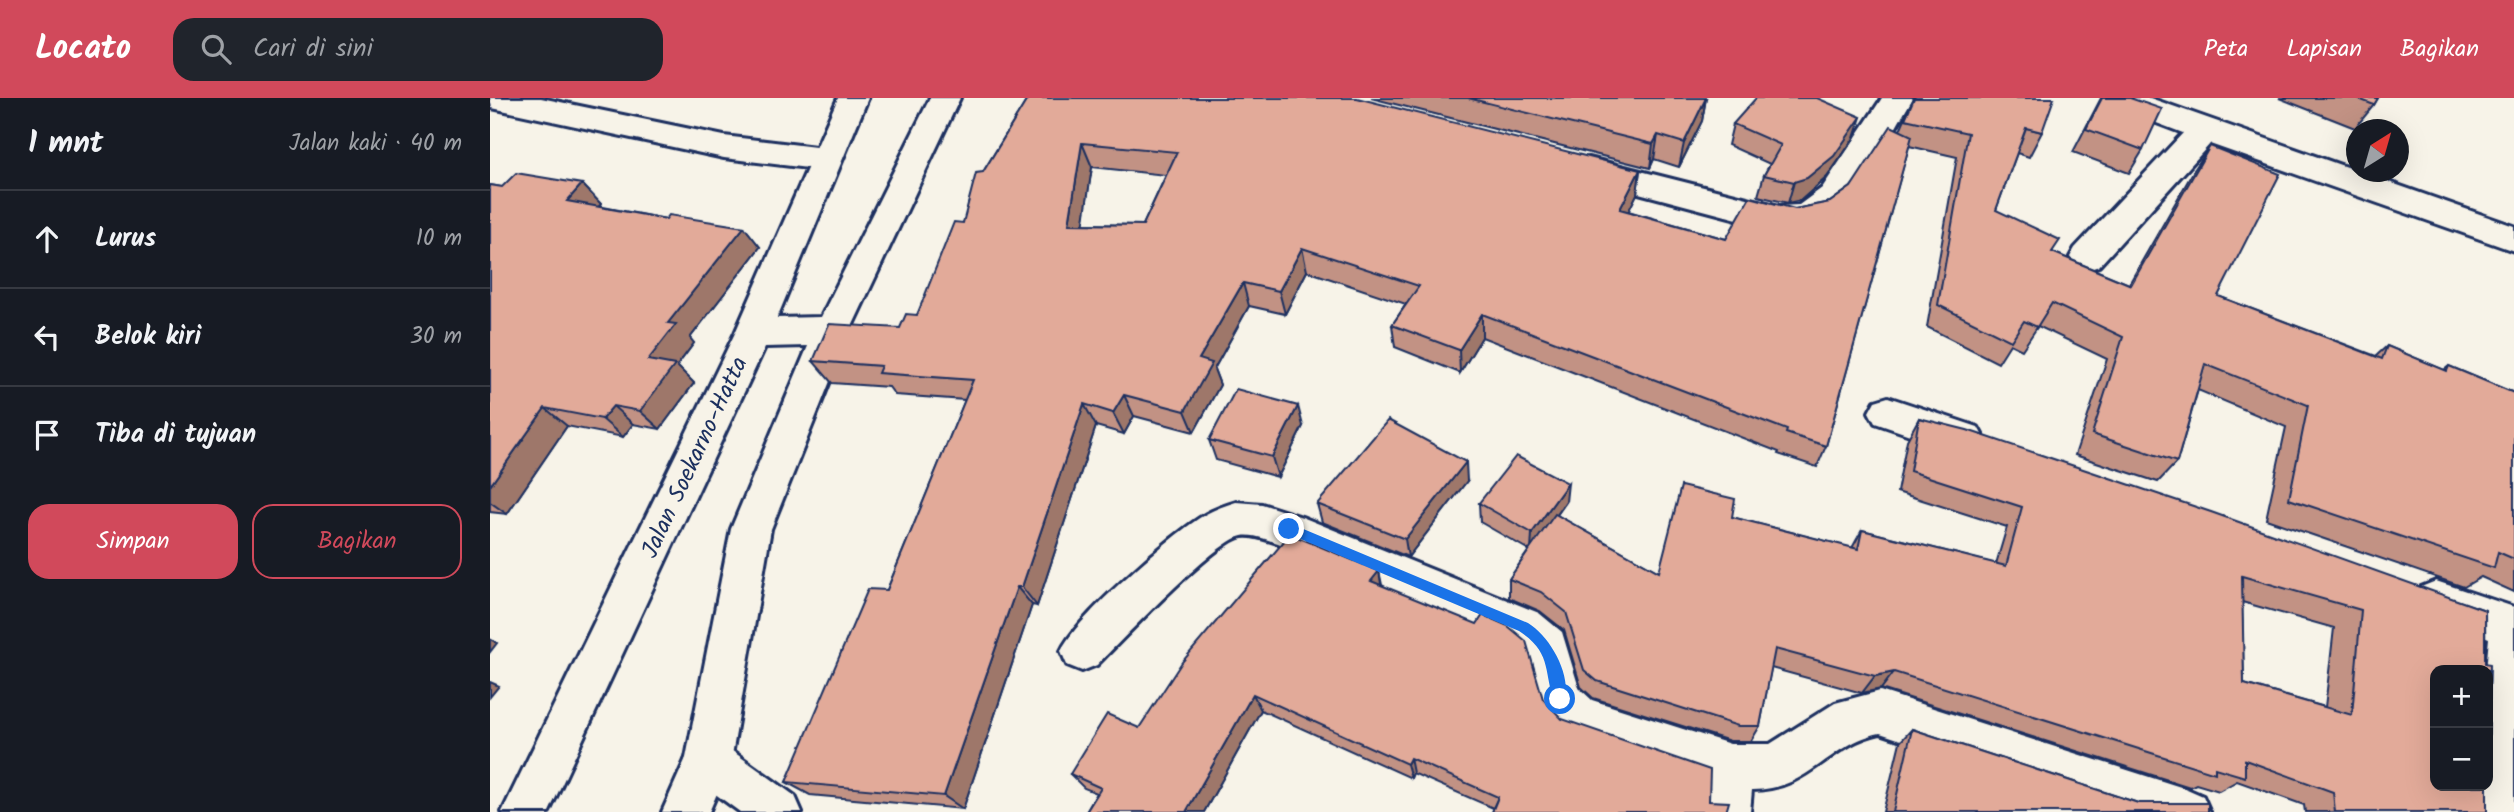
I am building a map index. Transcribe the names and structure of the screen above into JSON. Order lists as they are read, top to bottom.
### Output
{
  "streets": {
    "main road": ["Jalan Soekarno-Hatta"]
  },
  "north": "top right",
  "page": {
    "header": "Locato",
    "search": "Cari di sini",
    "nav": ["Peta", "Lapisan", "Bagikan"],
    "heading": ["1 mnt", "Jalan kaki · 40 m"],
    "list": [
      ["Lurus", "10 m"],
      ["Belok kiri", "30 m"],
      "Tiba di tujuan"
    ],
    "buttons": ["Simpan", "Bagikan"],
    "map_buttons": ["+", "−"]
  }
}
